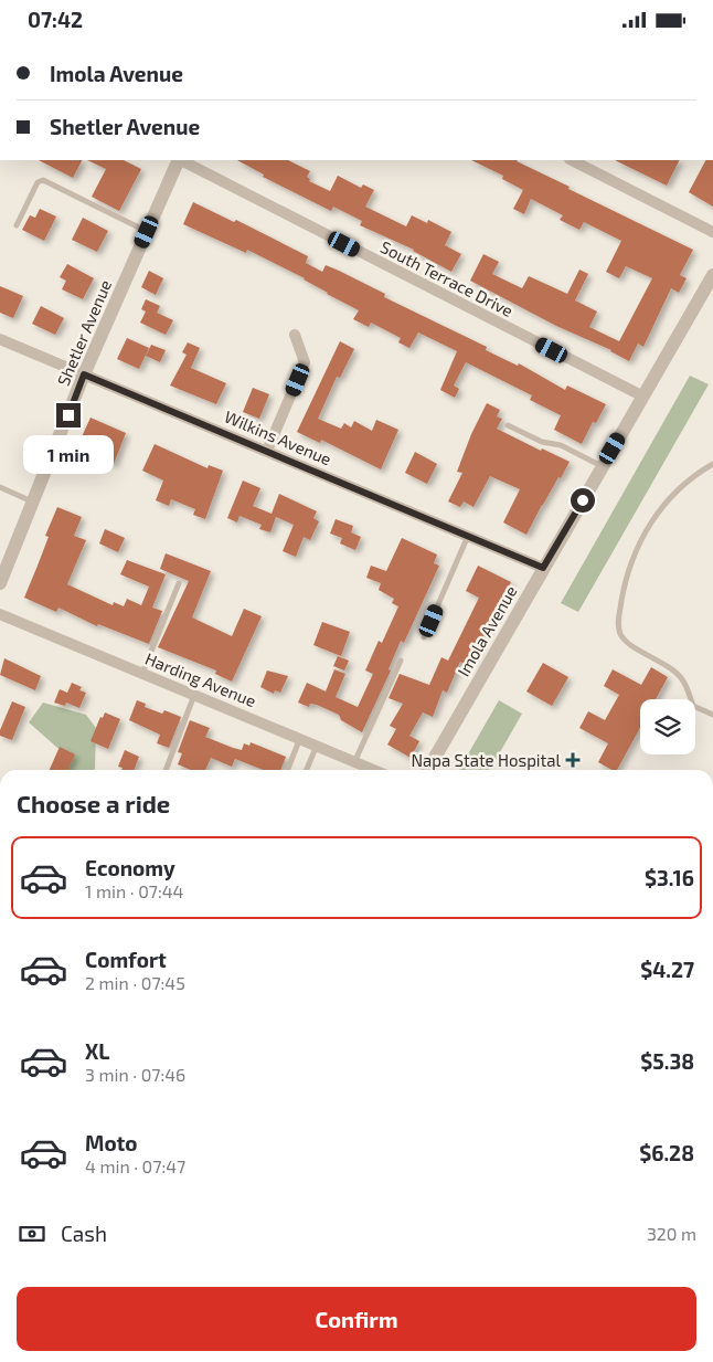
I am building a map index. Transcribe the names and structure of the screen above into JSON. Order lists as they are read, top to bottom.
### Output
{
  "streets": {
    "street": [
      "South Terrace Drive",
      "Shetler Avenue",
      "Wilkins Avenue",
      "Imola Avenue",
      "Harding Avenue"
    ]
  },
  "crossings": [
    ["South Terrace Drive", "Imola Avenue"],
    ["Shetler Avenue", "Wilkins Avenue"],
    ["Wilkins Avenue", "Imola Avenue"]
  ],
  "places": {
    "health": ["Napa State Hospital"]
  },
  "page": {
    "status": "07:42",
    "banner": ["Imola Avenue", "Shetler Avenue"],
    "bubble": "1 min",
    "heading": "Choose a ride",
    "list": [
      {
        "name": "Economy",
        "note": "1 min · 07:44",
        "value": "$3.16"
      },
      {
        "name": "Comfort",
        "note": "2 min · 07:45",
        "value": "$4.27"
      },
      {
        "name": "XL",
        "note": "3 min · 07:46",
        "value": "$5.38"
      },
      {
        "name": "Moto",
        "note": "4 min · 07:47",
        "value": "$6.28"
      }
    ],
    "pay": ["Cash", "320 m"],
    "buttons": "Confirm"
  }
}
